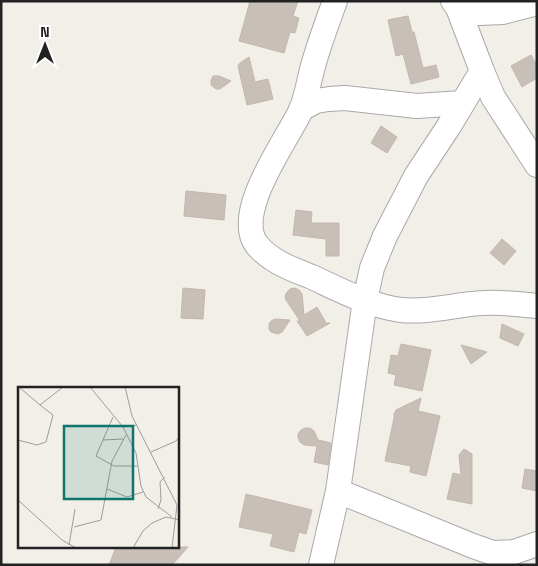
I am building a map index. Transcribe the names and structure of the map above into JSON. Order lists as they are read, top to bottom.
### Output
{
  "north": "top"
}
